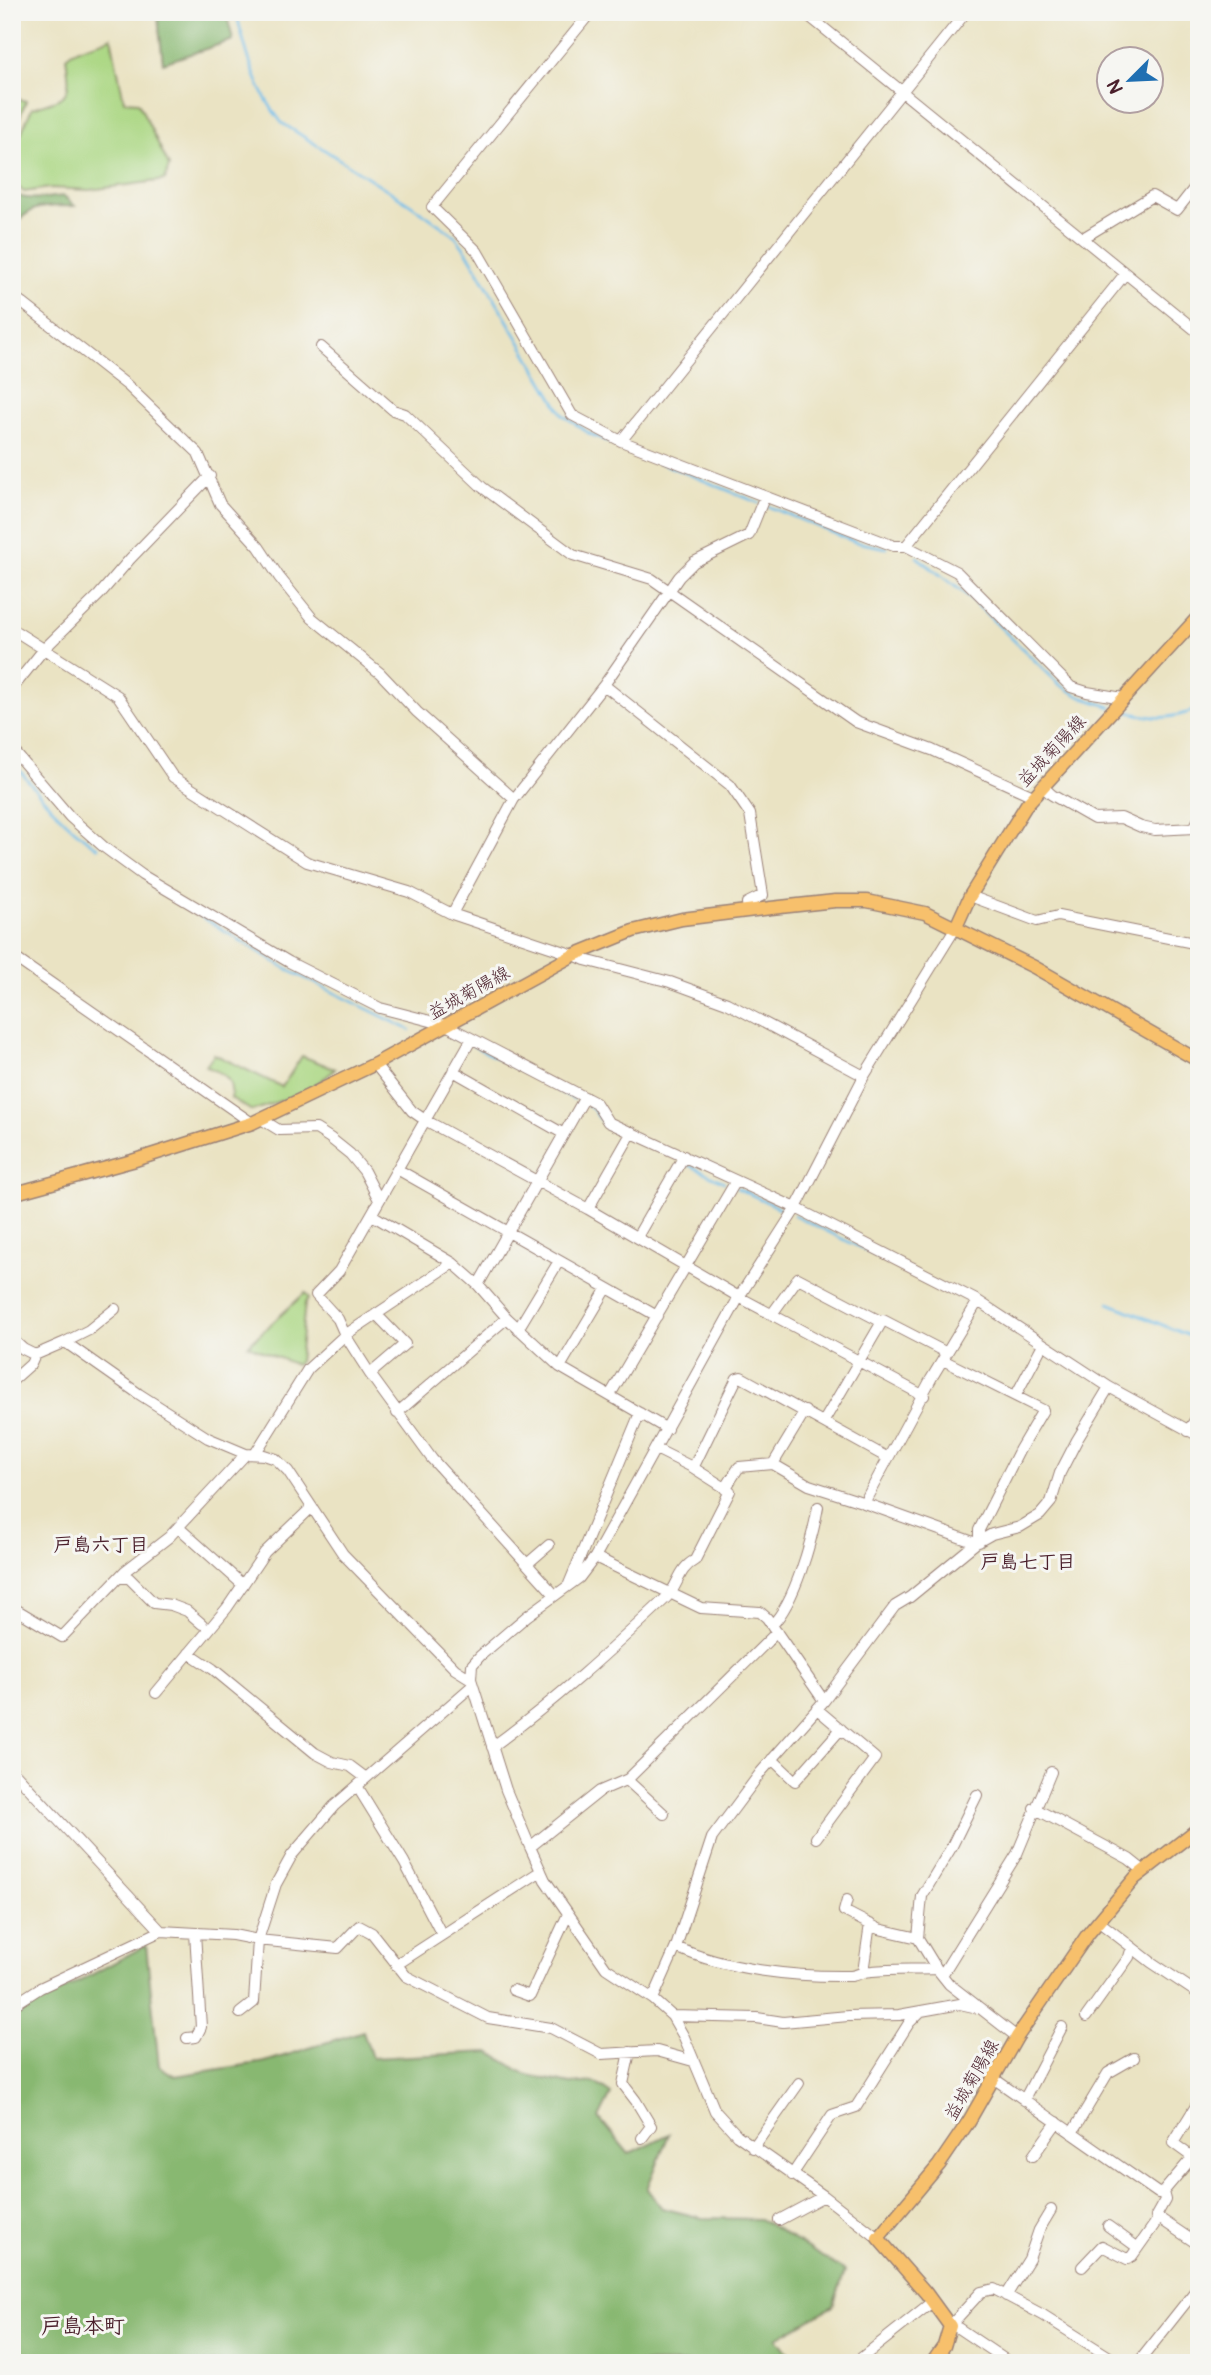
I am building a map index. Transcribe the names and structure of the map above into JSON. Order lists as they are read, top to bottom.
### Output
{
  "streets": {
    "main road": ["益城菊陽線"]
  },
  "districts": ["戸島六丁目", "戸島七丁目", "戸島本町"],
  "north": "bottom left"
}
